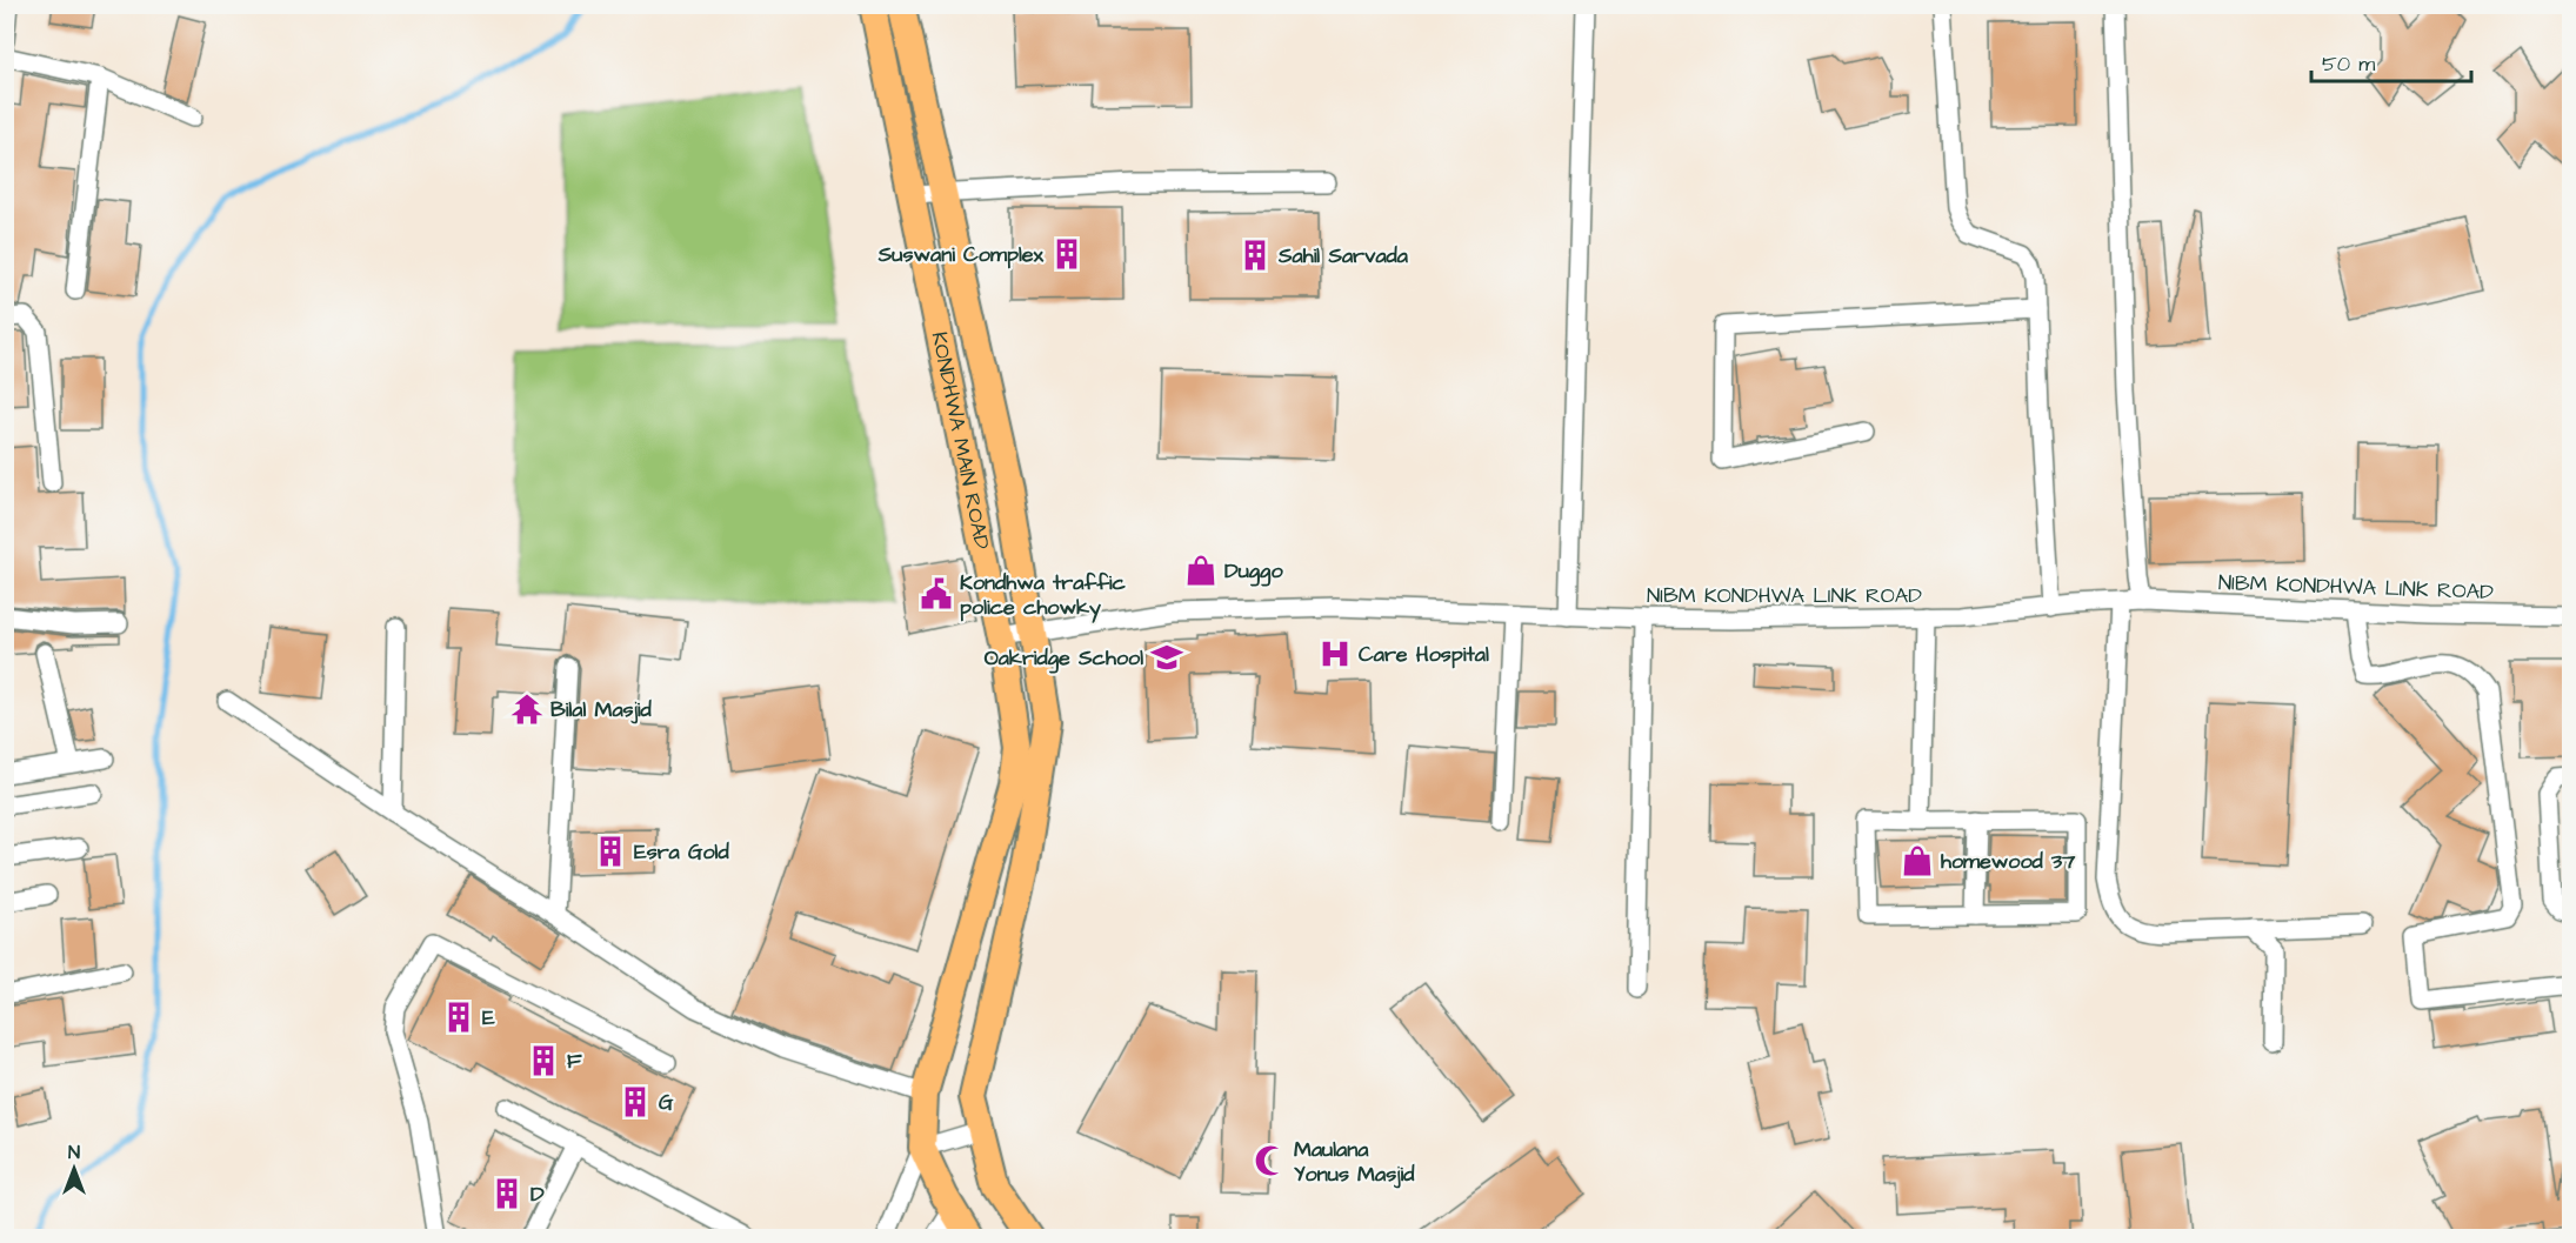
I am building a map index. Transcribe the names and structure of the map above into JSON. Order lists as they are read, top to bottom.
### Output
{
  "streets": {
    "main road": ["KONDHWA MAIN ROAD"],
    "street": ["NIBM KONDHWA LINK ROAD"]
  },
  "crossings": [
    ["KONDHWA MAIN ROAD", "NIBM KONDHWA LINK ROAD"]
  ],
  "places": {
    "building": [
      "Suswani Complex",
      "Sahil Sarvada",
      "Esra Gold",
      "E",
      "F",
      "G",
      "D"
    ],
    "shop": ["Duggo", "homewood 37"],
    "public building": ["Kondhwa traffic police chowky"],
    "hospital": ["Care Hospital"],
    "school or university": ["Oakridge School"],
    "temple": ["Bilal Masjid"],
    "mosque": ["Maulana Yonus Masjid"]
  },
  "scale_bar": "50 m",
  "north": "top"
}
